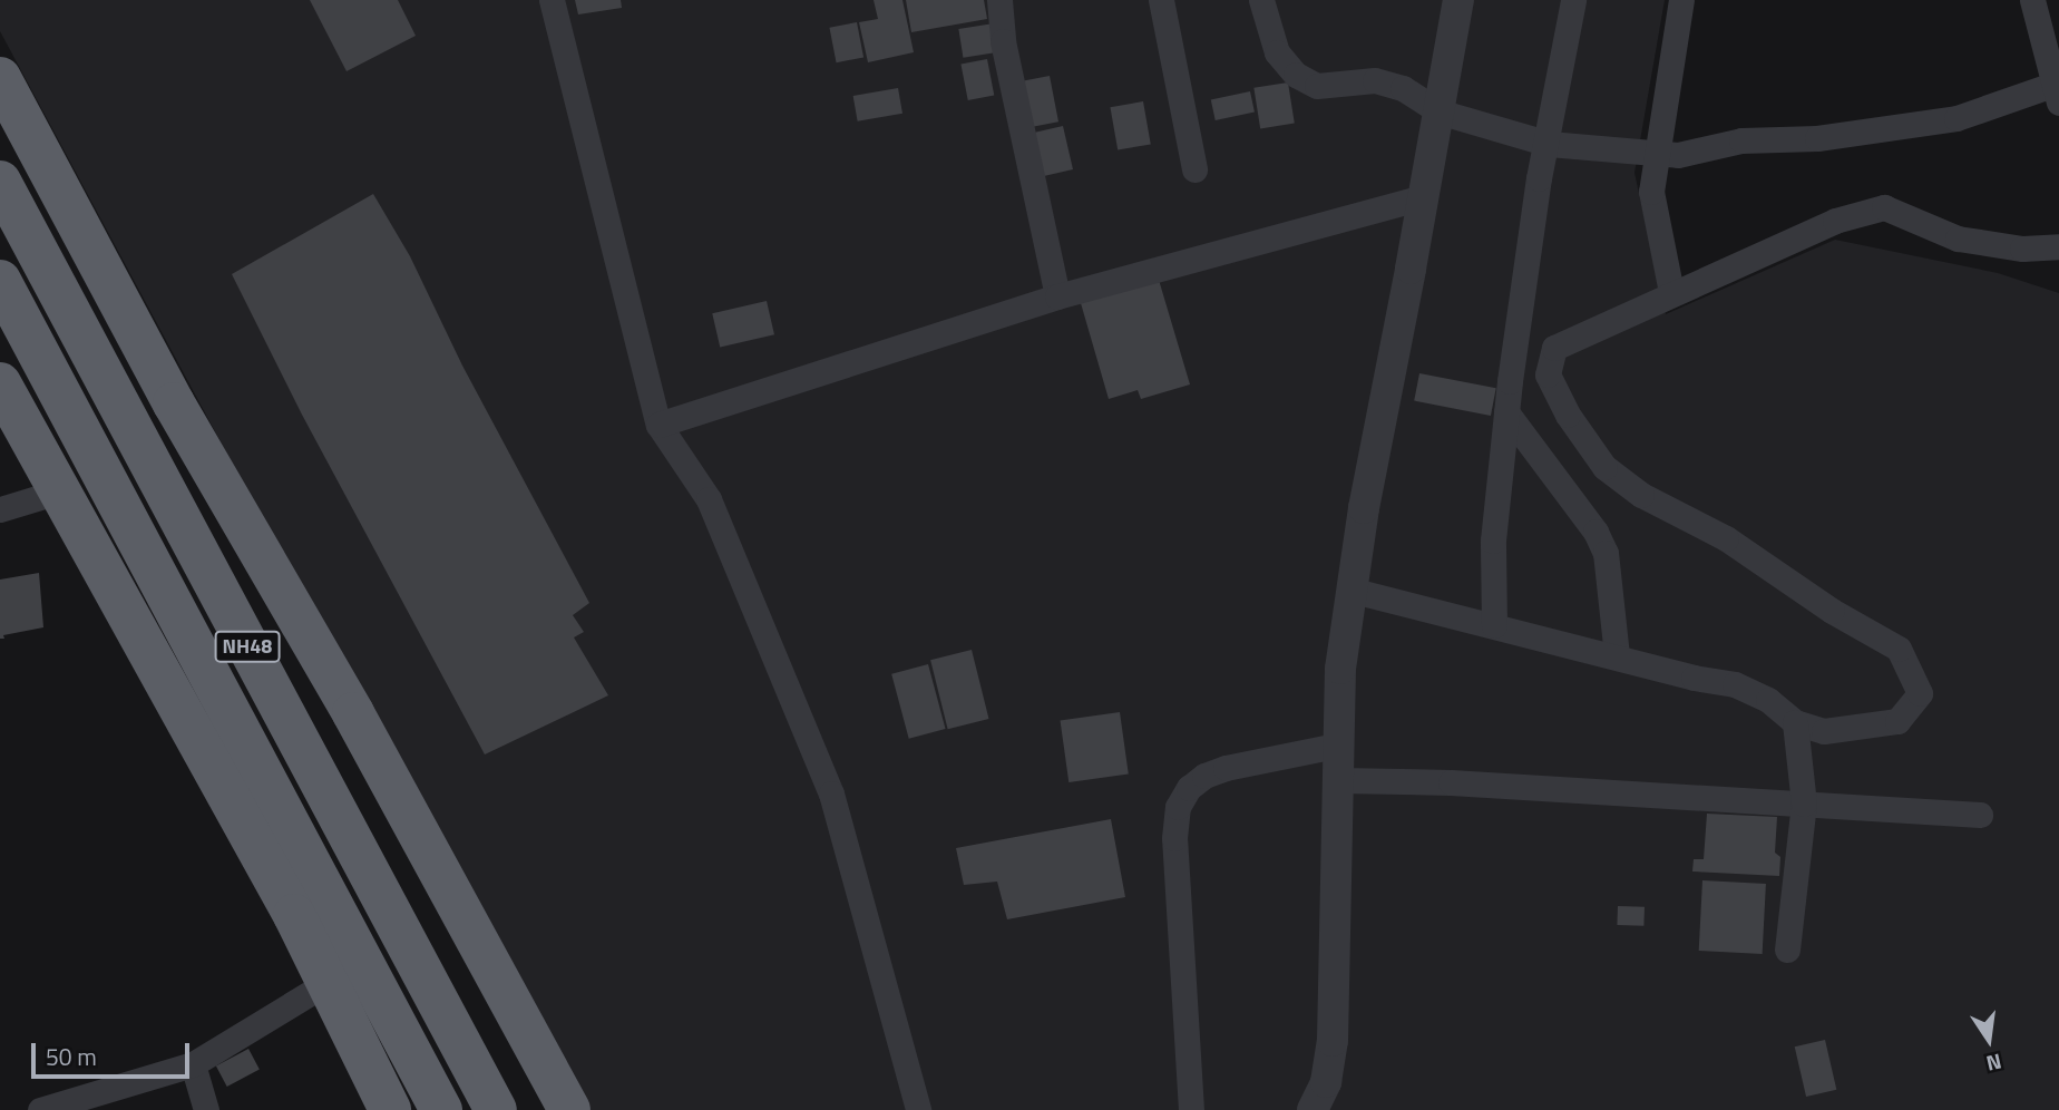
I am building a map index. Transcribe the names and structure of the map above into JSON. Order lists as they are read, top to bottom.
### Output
{
  "streets": {
    "highway": ["NH48"]
  },
  "scale_bar": "50 m",
  "north": "bottom"
}
